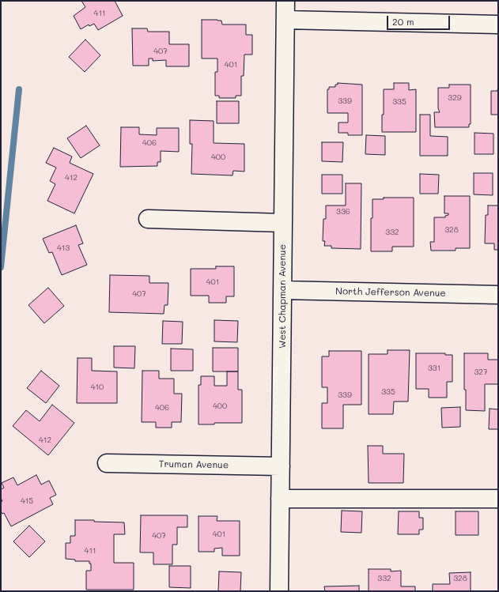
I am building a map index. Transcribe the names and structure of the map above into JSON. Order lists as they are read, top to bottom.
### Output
{
  "streets": {
    "street": ["North Jefferson Avenue", "West Chapman Avenue", "Truman Avenue"]
  },
  "crossings": [
    ["North Jefferson Avenue", "West Chapman Avenue"],
    ["West Chapman Avenue", "Truman Avenue"]
  ],
  "house_numbers": [
    "411",
    "407",
    "401",
    "329",
    "339",
    "335",
    "406",
    "400",
    "412",
    "336",
    "328",
    "332",
    "413",
    "401",
    "407",
    "331",
    "327",
    "410",
    "335",
    "339",
    "400",
    "406",
    "412",
    "415",
    "401",
    "407",
    "411",
    "332",
    "328"
  ],
  "scale_bar": "20 m"
}
